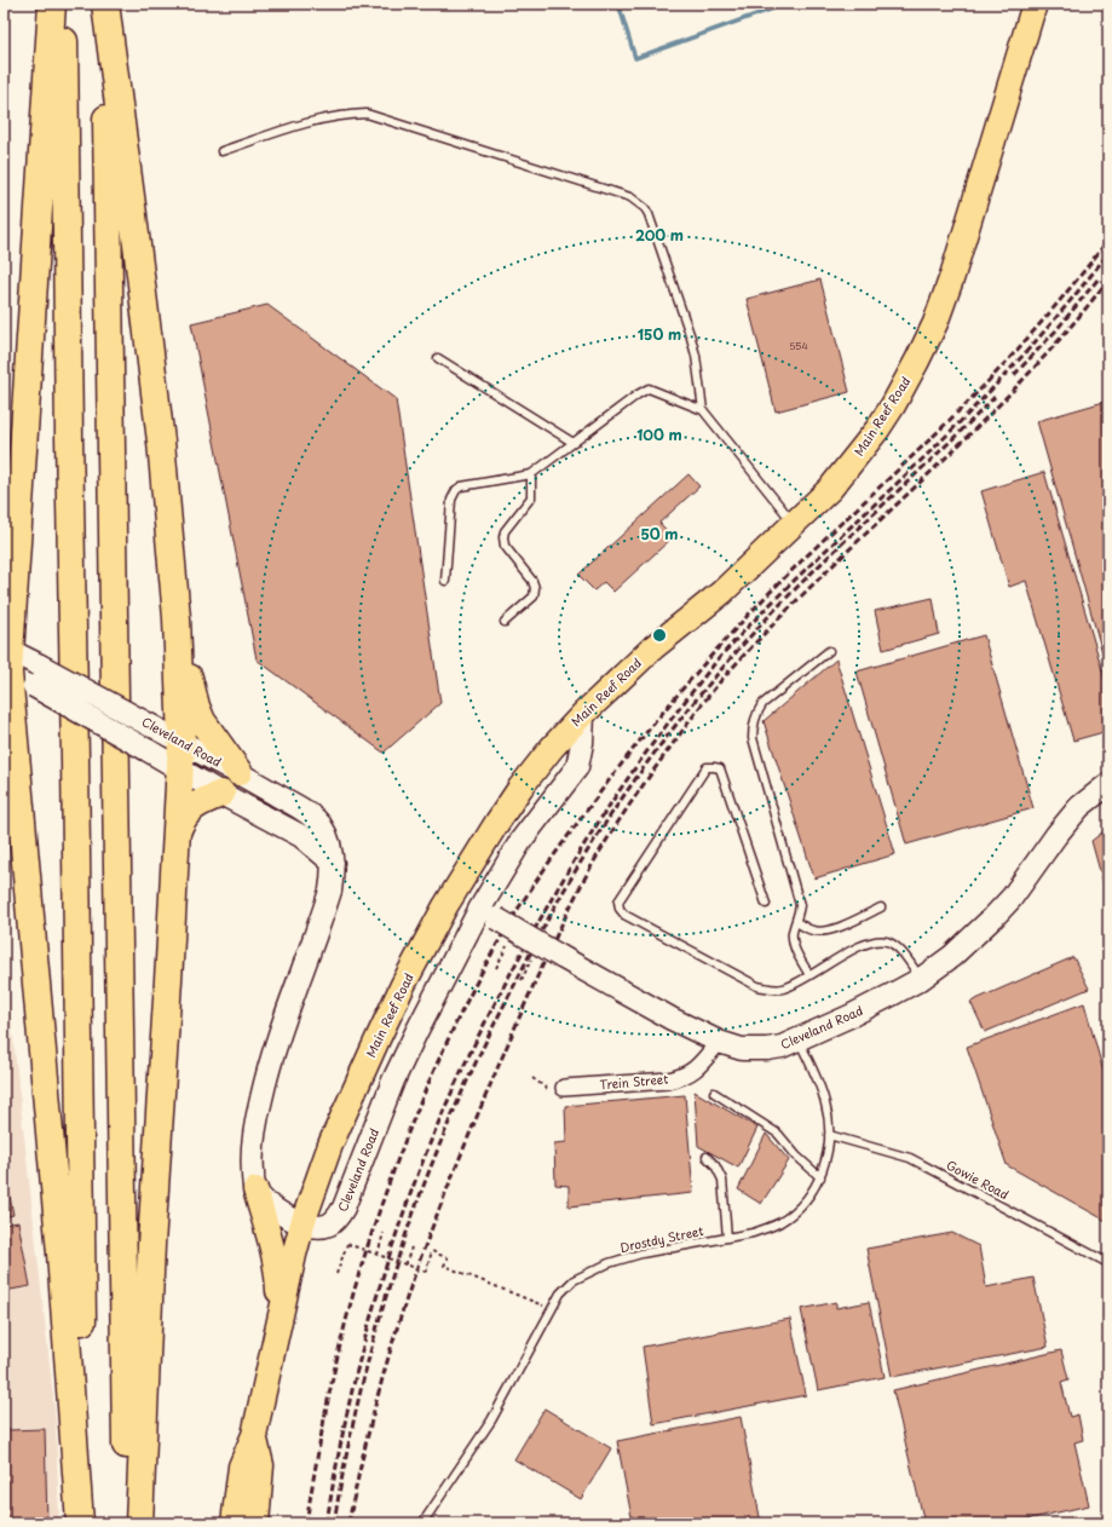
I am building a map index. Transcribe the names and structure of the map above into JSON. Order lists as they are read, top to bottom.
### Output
{
  "streets": {
    "main road": ["Main Reef Road"],
    "street": ["Cleveland Road", "Trein Street"],
    "lane": ["Gowie Road", "Drostdy Street"]
  },
  "crossings": [
    ["Main Reef Road", "Cleveland Road"],
    ["Cleveland Road", "Trein Street"],
    ["Cleveland Road", "Drostdy Street"],
    ["Gowie Road", "Drostdy Street"]
  ],
  "house_numbers": ["554"],
  "rings": [
    "200 m",
    "150 m",
    "100 m",
    "50 m"
  ]
}
